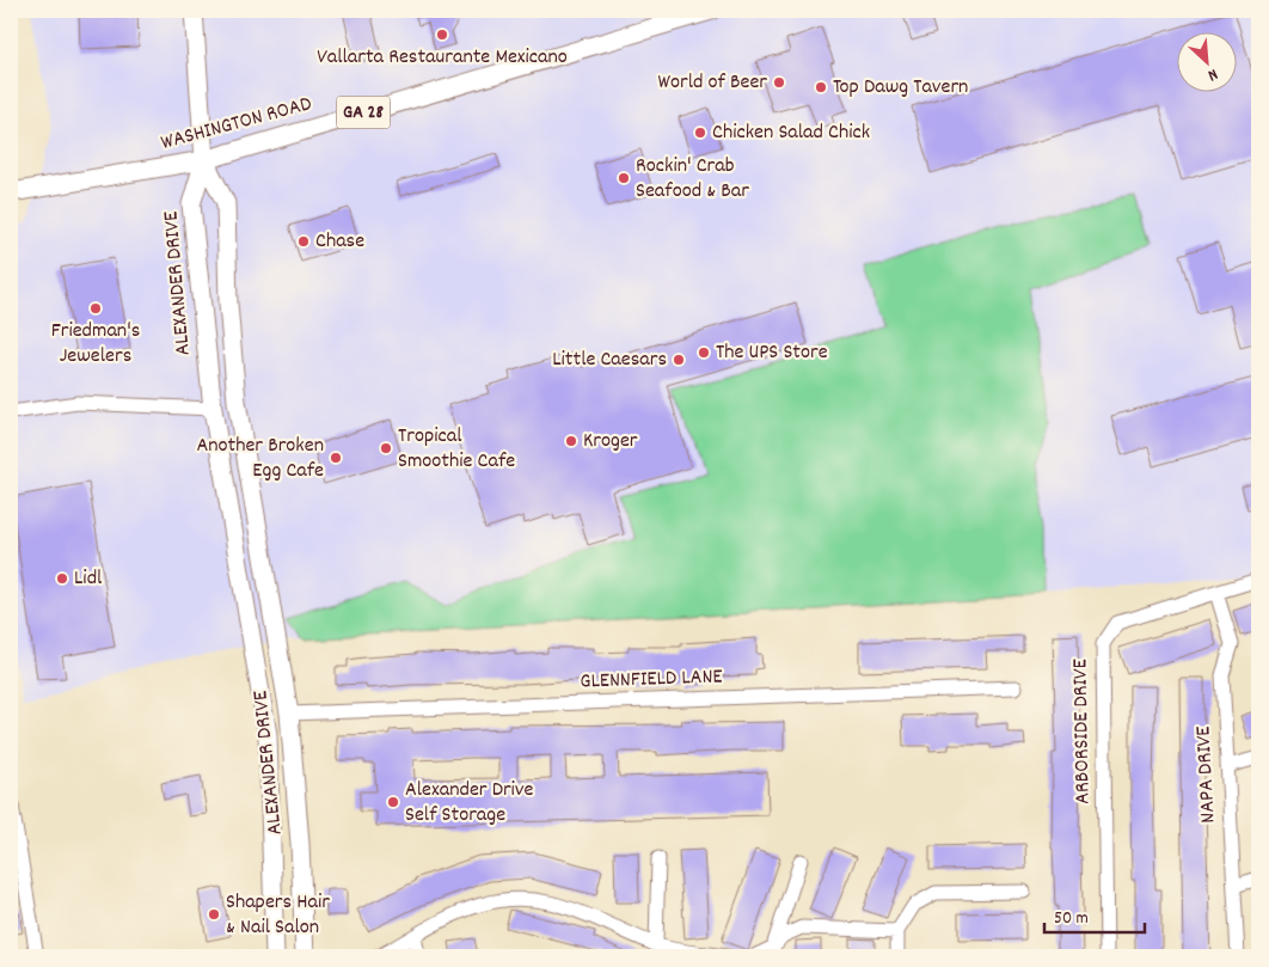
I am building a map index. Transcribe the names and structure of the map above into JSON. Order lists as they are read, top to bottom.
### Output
{
  "streets": {
    "main road": ["GA 28", "WASHINGTON ROAD", "ALEXANDER DRIVE"],
    "street": ["GLENNFIELD LANE", "ARBORSIDE DRIVE", "NAPA DRIVE"]
  },
  "crossings": [
    ["WASHINGTON ROAD", "ALEXANDER DRIVE"],
    ["ALEXANDER DRIVE", "GLENNFIELD LANE"],
    ["ARBORSIDE DRIVE", "NAPA DRIVE"]
  ],
  "places": [
    "Vallarta Restaurante Mexicano",
    "World of Beer",
    "Top Dawg Tavern",
    "Chicken Salad Chick",
    "Rockin' Crab Seafood & Bar",
    "Chase",
    "Friedman's Jewelers",
    "The UPS Store",
    "Little Caesars",
    "Kroger",
    "Tropical Smoothie Cafe",
    "Another Broken Egg Cafe",
    "Lidl",
    "Alexander Drive Self Storage",
    "Shapers Hair & Nail Salon"
  ],
  "scale_bar": "50 m",
  "north": "bottom right"
}
